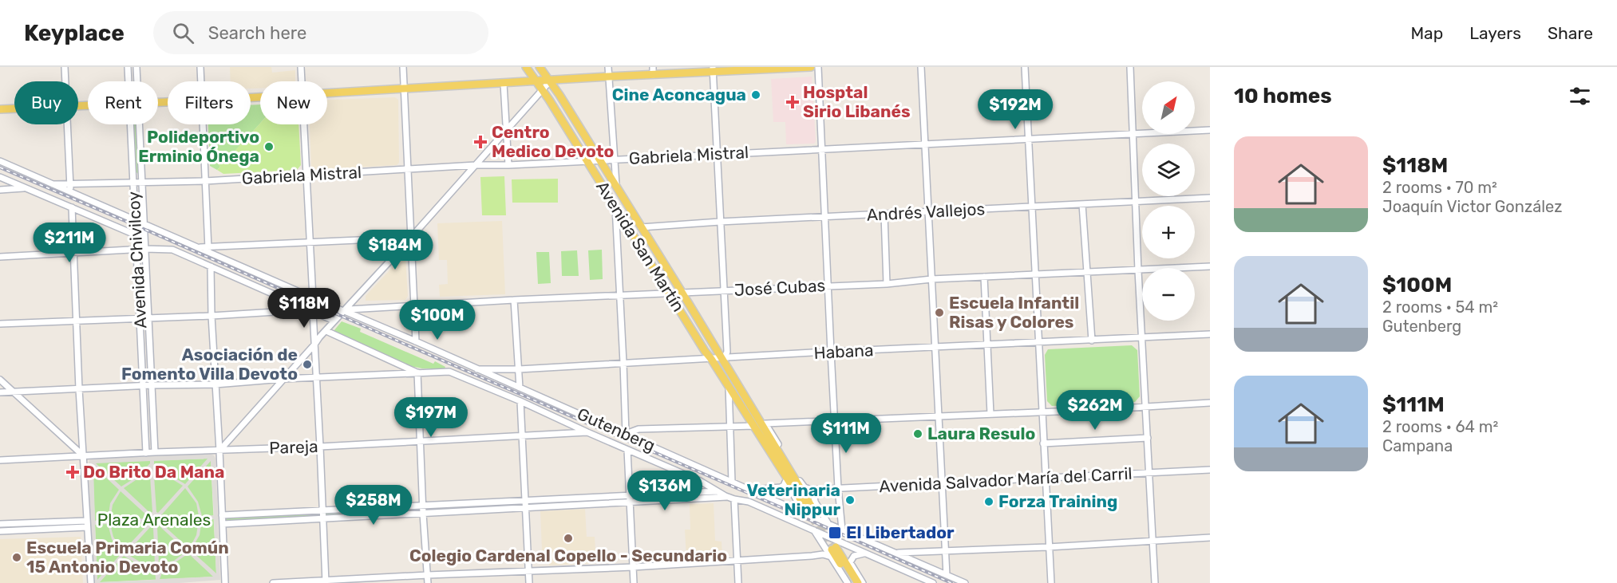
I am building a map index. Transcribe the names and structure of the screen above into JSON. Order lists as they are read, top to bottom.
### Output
{
  "streets": {
    "main road": ["Avenida San Martín"],
    "street": [
      "Gabriela Mistral",
      "Andrés Vallejos",
      "Avenida Chivilcoy",
      "José Cubas",
      "Habana",
      "Gutenberg",
      "Pareja",
      "Avenida Salvador María del Carril"
    ]
  },
  "crossings": [
    ["Gabriela Mistral", "Avenida San Martín"],
    ["Gabriela Mistral", "Avenida Chivilcoy"],
    ["Andrés Vallejos", "Avenida San Martín"],
    ["Avenida San Martín", "José Cubas"],
    ["Avenida San Martín", "Habana"],
    ["Avenida San Martín", "Gutenberg"],
    ["Avenida San Martín", "Avenida Salvador María del Carril"],
    ["Avenida Chivilcoy", "Pareja"],
    ["José Cubas", "Gutenberg"],
    ["Habana", "Gutenberg"],
    ["Gutenberg", "Pareja"]
  ],
  "parks": ["Plaza Arenales"],
  "places": {
    "other": [
      "Cine Aconcagua",
      "Polideportivo Erminio Ónega",
      "Escuela Infantil Risas y Colores",
      "Asociación de Fomento Villa Devoto",
      "Laura Resulo",
      "Veterinaria Nippur",
      "Forza Training",
      "Colegio Cardenal Copello - Secundario",
      "Escuela Primaria Común 15 Antonio Devoto"
    ],
    "health": ["Hosptal Sirio Libanés", "Centro Medico Devoto", "Do Brito Da Mana"],
    "transit": ["El Libertador"]
  },
  "north": "top right",
  "page": {
    "header": "Keyplace",
    "search": "Search here",
    "nav": ["Map", "Layers", "Share"],
    "heading": "10 homes",
    "map_buttons": ["+", "−"],
    "chip": [
      "Buy",
      "Rent",
      "Filters",
      "New"
    ],
    "price": [
      "$192M",
      "$211M",
      "$184M",
      "$118M",
      "$100M",
      "$262M",
      "$197M",
      "$111M",
      "$136M",
      "$258M"
    ],
    "list": [
      {
        "name": "$118M",
        "note": "2 rooms · 70 m² · Joaquín Victor González"
      },
      {
        "name": "$100M",
        "note": "2 rooms · 54 m² · Gutenberg"
      },
      {
        "name": "$111M",
        "note": "2 rooms · 64 m² · Campana"
      }
    ]
  }
}
